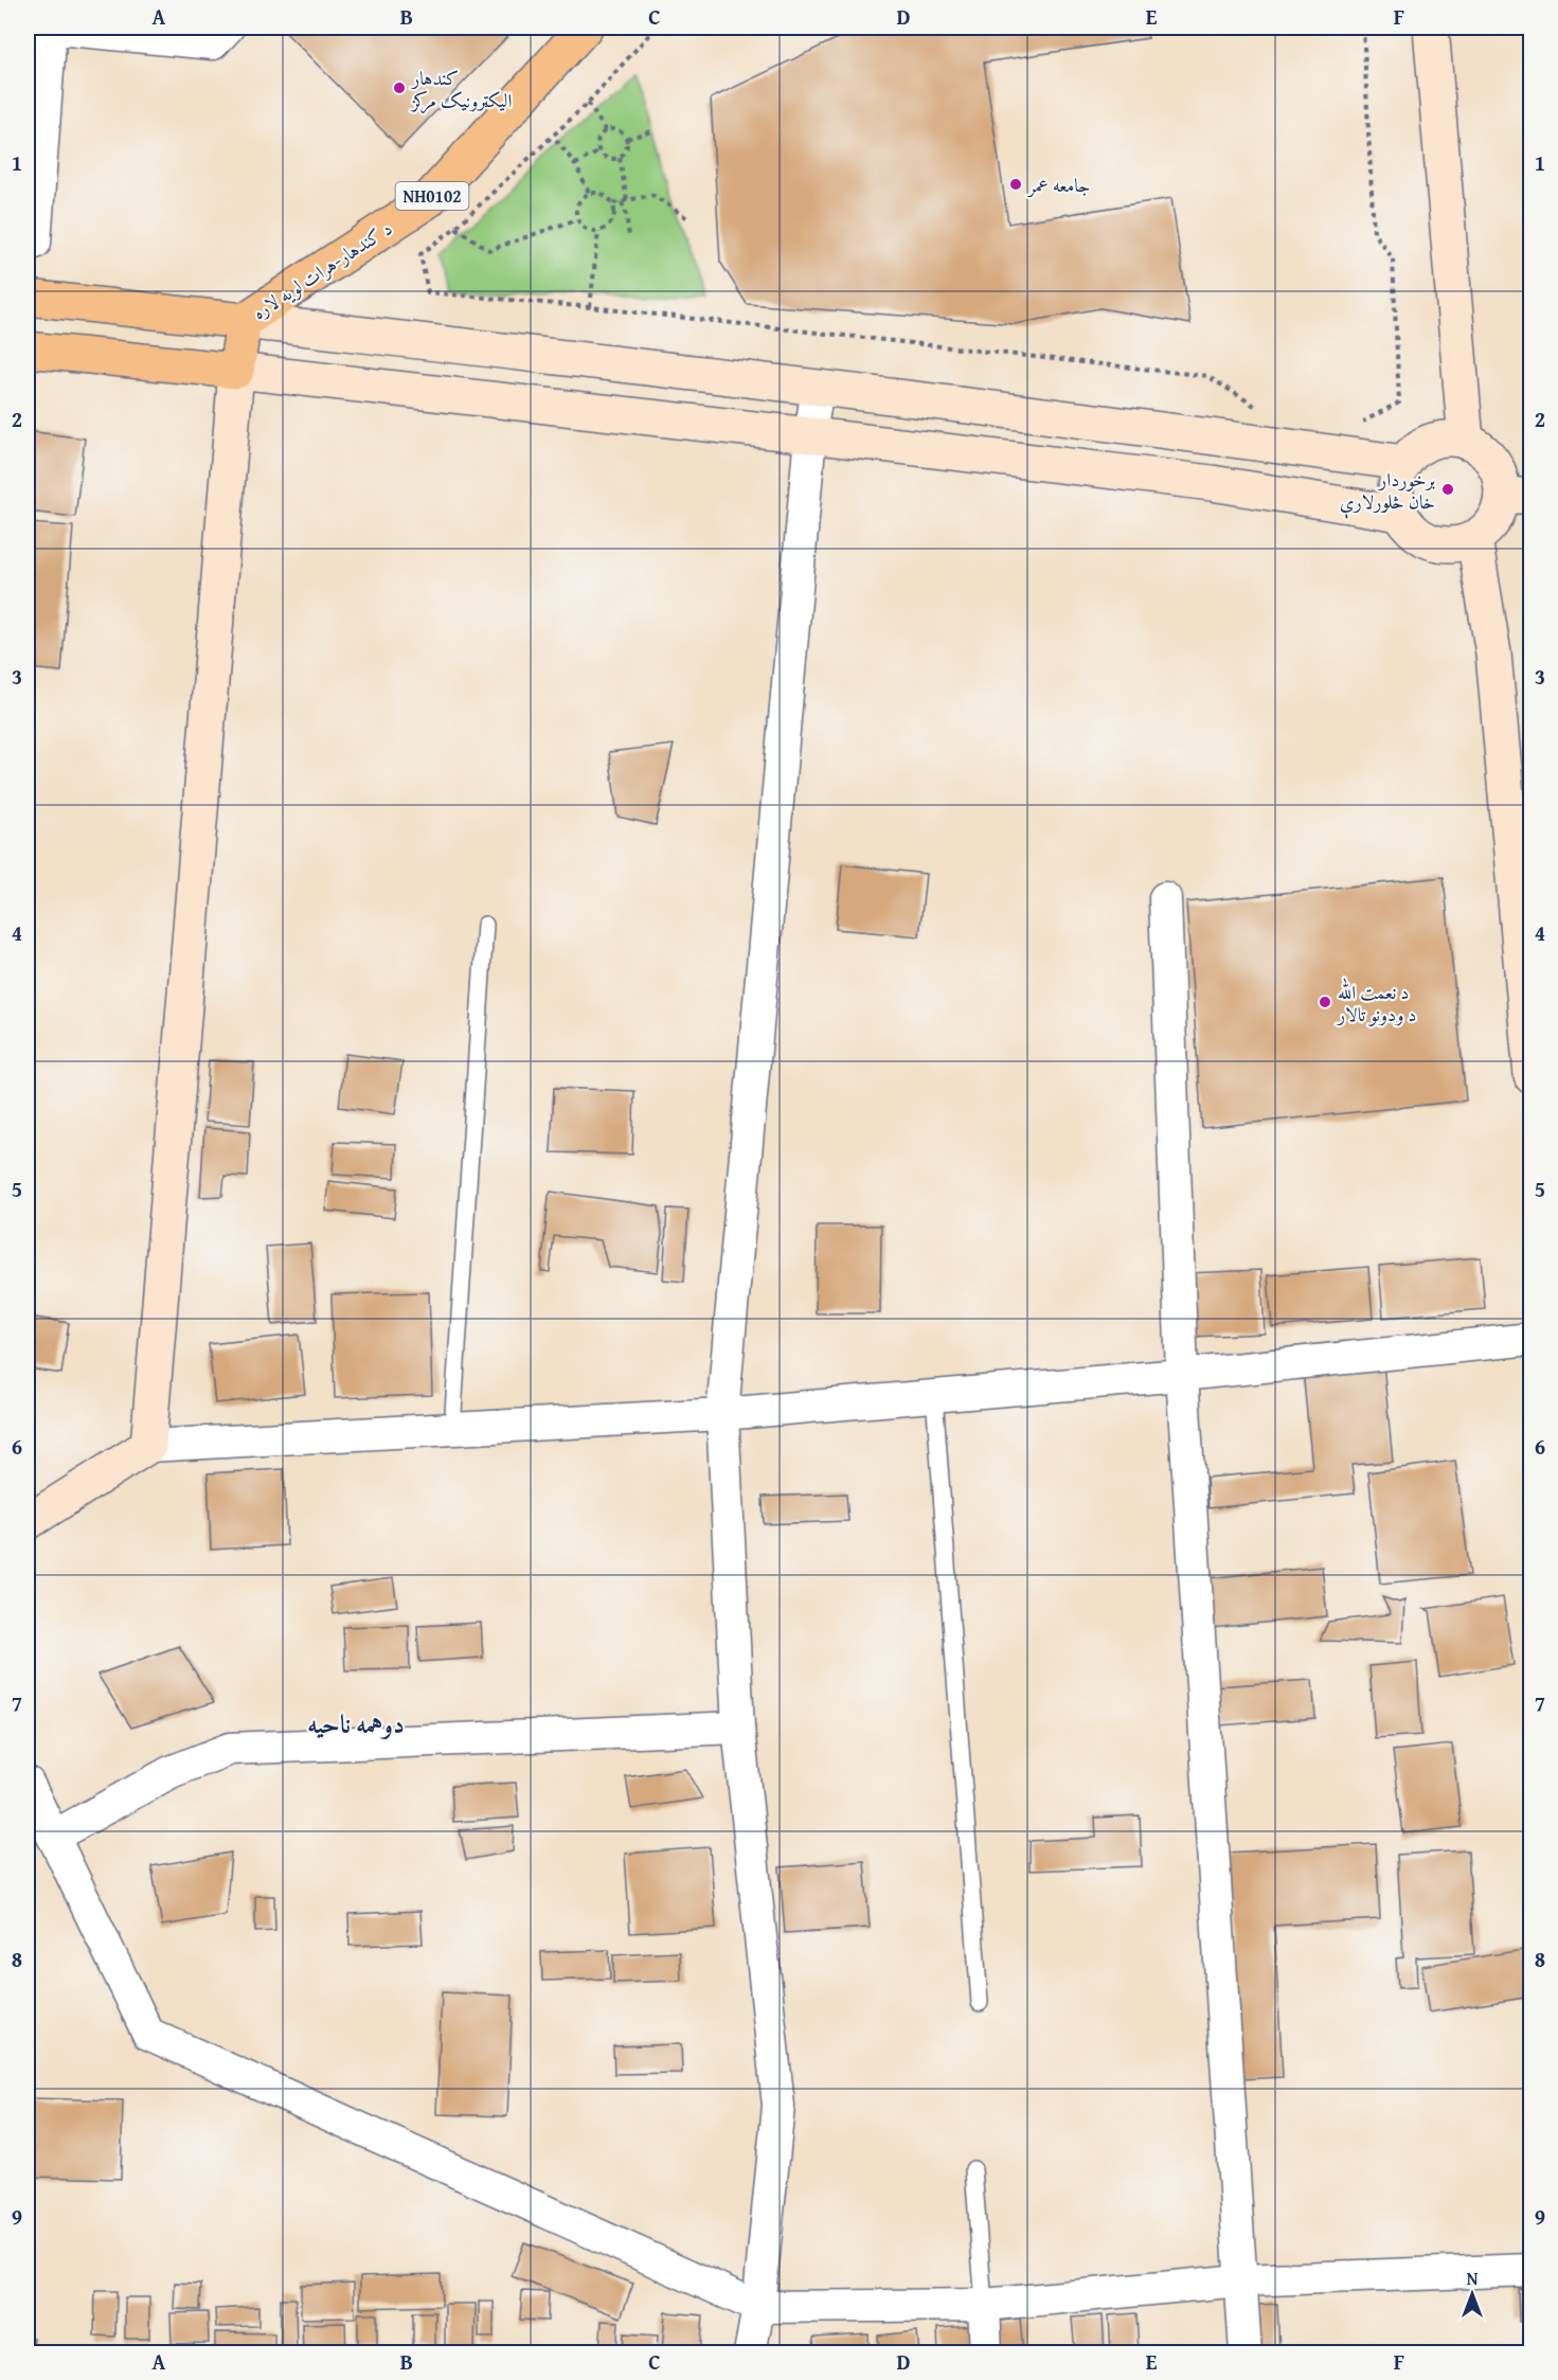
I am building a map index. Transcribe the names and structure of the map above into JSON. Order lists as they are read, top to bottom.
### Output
{
  "streets": {
    "highway": ["NH0102", "د کندهار-هرات لويه لاره"]
  },
  "districts": ["دوهمه ناحیه"],
  "places": [
    "کندهار الیکټرونیک مرکز",
    "جامعه عمر",
    "برخوردار خان څلورلارې",
    "د نعمت الله د ودونو تالار"
  ],
  "north": "top",
  "grid": {
    "columns": [
      "A",
      "B",
      "C",
      "D",
      "E",
      "F"
    ],
    "rows": [
      "1",
      "2",
      "3",
      "4",
      "5",
      "6",
      "7",
      "8",
      "9"
    ]
  }
}
